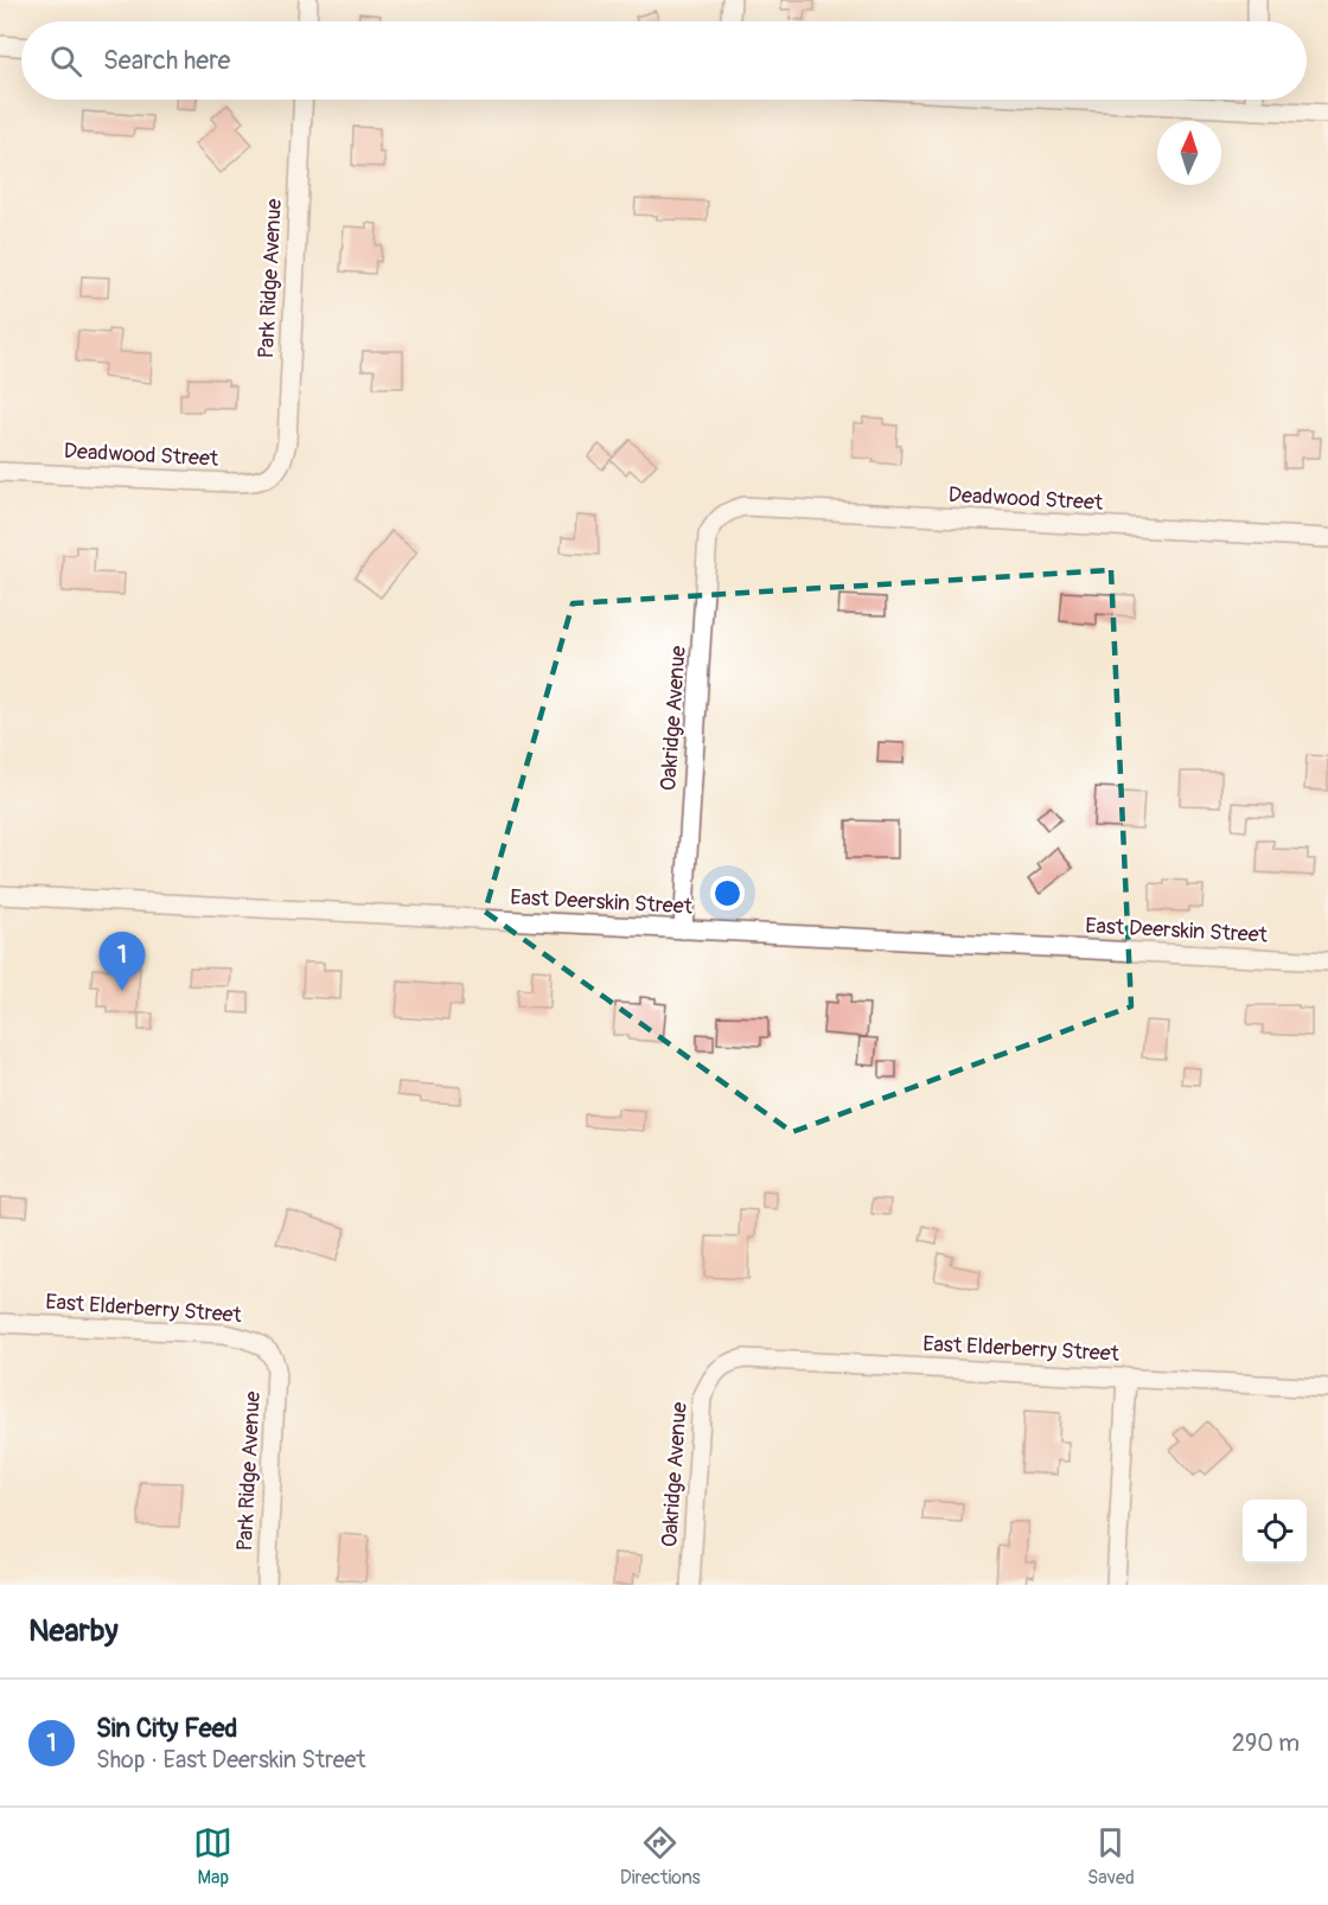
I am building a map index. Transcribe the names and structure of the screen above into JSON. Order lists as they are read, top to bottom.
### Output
{
  "streets": {
    "street": [
      "Park Ridge Avenue",
      "Deadwood Street",
      "Oakridge Avenue",
      "East Deerskin Street",
      "East Elderberry Street"
    ]
  },
  "crossings": [
    ["Park Ridge Avenue", "Deadwood Street"],
    ["Park Ridge Avenue", "East Elderberry Street"],
    ["Deadwood Street", "Oakridge Avenue"],
    ["Oakridge Avenue", "East Deerskin Street"],
    ["Oakridge Avenue", "East Elderberry Street"]
  ],
  "north": "top",
  "page": {
    "search": "Search here",
    "pins": "1",
    "heading": "Nearby",
    "list": [
      {
        "mark": "1",
        "name": "Sin City Feed",
        "note": "Shop · East Deerskin Street",
        "value": "290 m"
      }
    ],
    "nav": ["Map", "Directions", "Saved"]
  }
}
